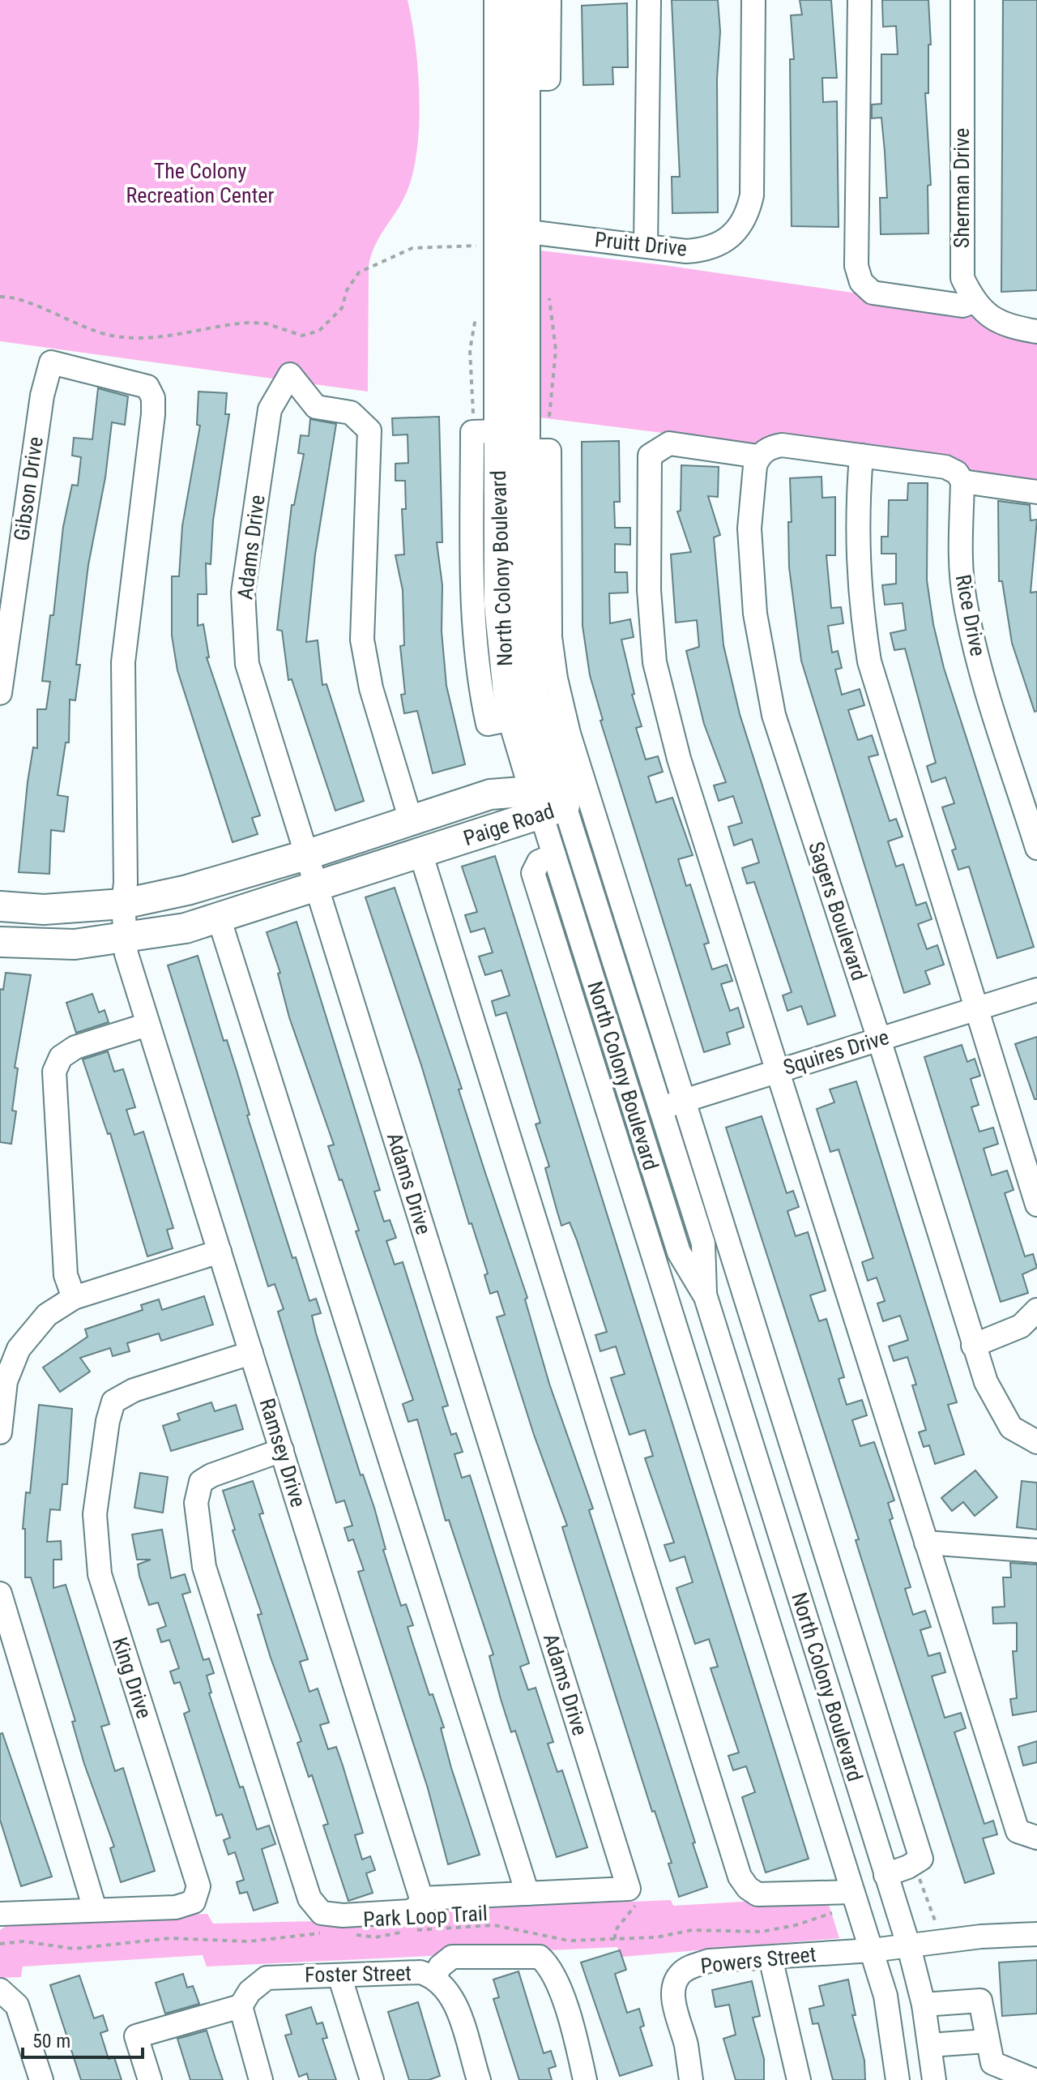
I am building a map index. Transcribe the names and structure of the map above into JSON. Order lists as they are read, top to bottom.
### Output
{
  "streets": {
    "main road": ["North Colony Boulevard", "Paige Road"],
    "street": [
      "Sherman Drive",
      "Pruitt Drive",
      "Gibson Drive",
      "Adams Drive",
      "Rice Drive",
      "Sagers Boulevard",
      "Squires Drive",
      "Ramsey Drive",
      "King Drive",
      "Powers Street",
      "Foster Street"
    ],
    "path": ["Park Loop Trail"]
  },
  "crossings": [
    ["Pruitt Drive", "North Colony Boulevard"],
    ["Gibson Drive", "Ramsey Drive"],
    ["Adams Drive", "Paige Road"],
    ["North Colony Boulevard", "Paige Road"],
    ["North Colony Boulevard", "Squires Drive"],
    ["North Colony Boulevard", "Powers Street"],
    ["Paige Road", "Ramsey Drive"],
    ["Sagers Boulevard", "Squires Drive"],
    ["Ramsey Drive", "King Drive"]
  ],
  "parks": ["The Colony Recreation Center"],
  "scale_bar": "50 m"
}
